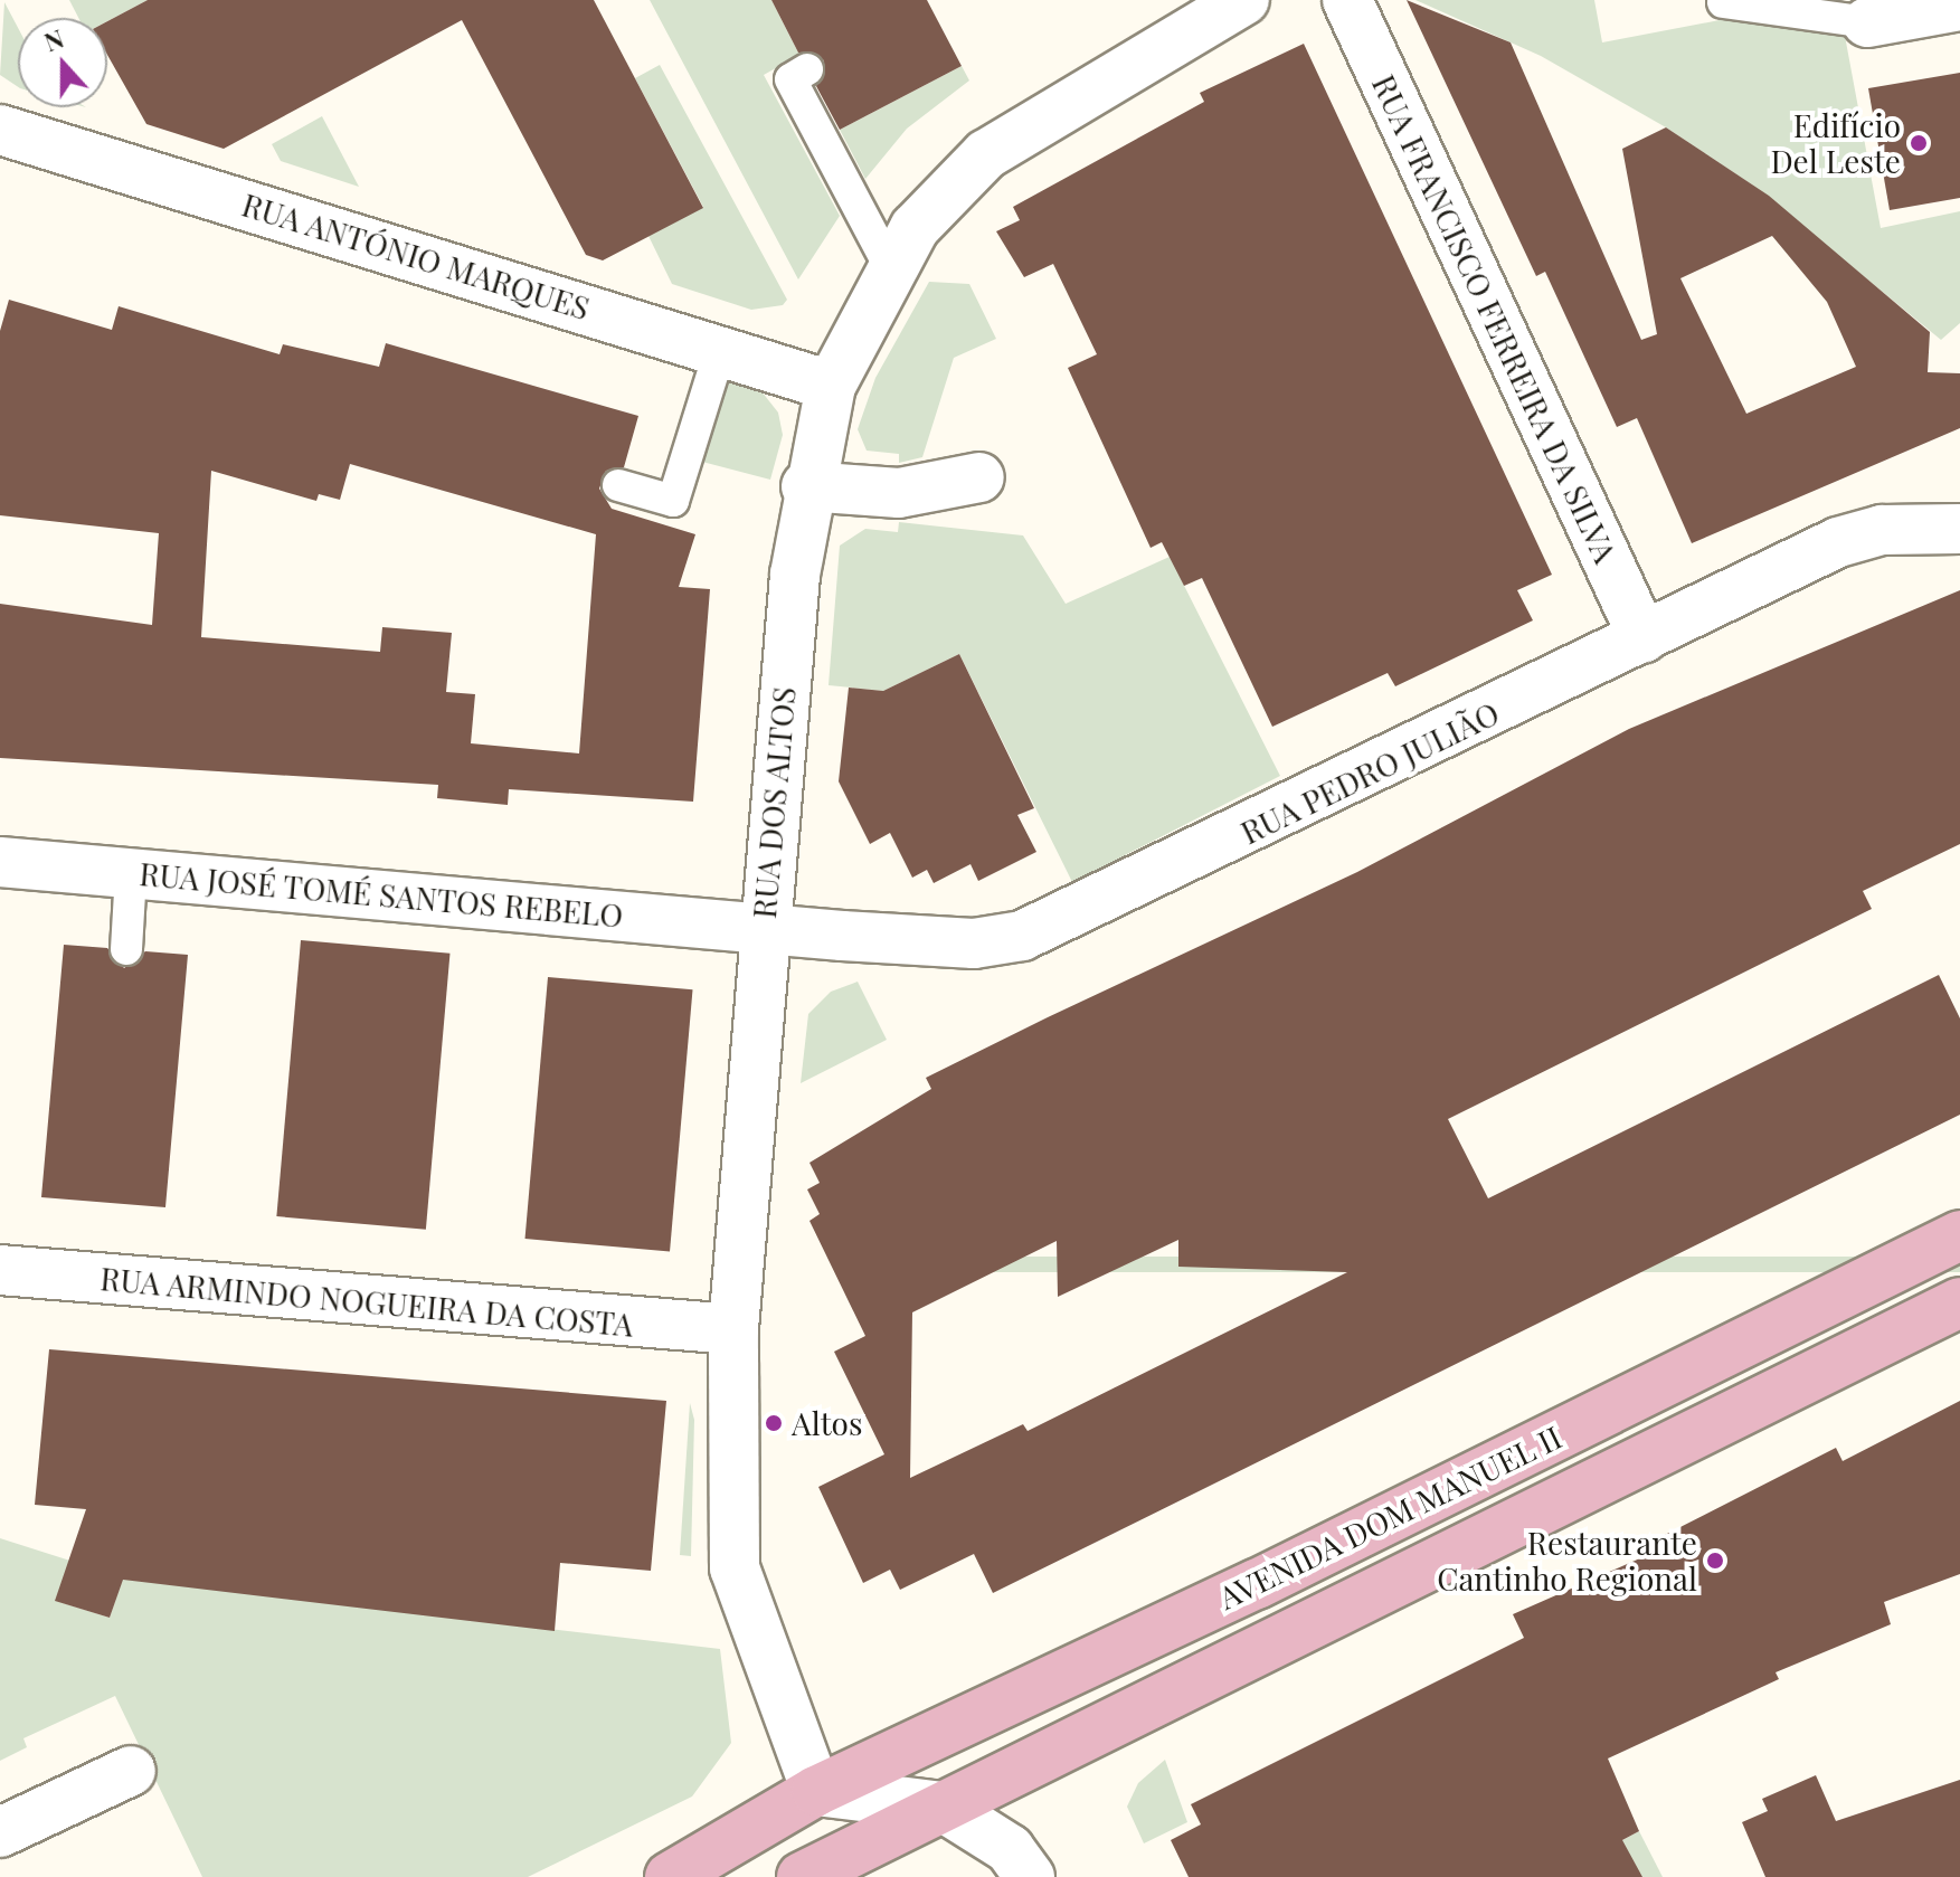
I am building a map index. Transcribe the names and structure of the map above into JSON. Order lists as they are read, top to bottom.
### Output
{
  "streets": {
    "main road": ["AVENIDA DOM MANUEL II"],
    "street": [
      "RUA ANTÓNIO MARQUES",
      "RUA FRANCISCO FERREIRA DA SILVA",
      "RUA PEDRO JULIÃO",
      "RUA DOS ALTOS",
      "RUA JOSÉ TOMÉ SANTOS REBELO",
      "RUA ARMINDO NOGUEIRA DA COSTA"
    ]
  },
  "crossings": [
    ["RUA ANTÓNIO MARQUES", "RUA DOS ALTOS"],
    ["RUA FRANCISCO FERREIRA DA SILVA", "RUA PEDRO JULIÃO"],
    ["RUA PEDRO JULIÃO", "RUA DOS ALTOS"],
    ["RUA PEDRO JULIÃO", "RUA JOSÉ TOMÉ SANTOS REBELO"],
    ["RUA DOS ALTOS", "RUA JOSÉ TOMÉ SANTOS REBELO"],
    ["RUA DOS ALTOS", "RUA ARMINDO NOGUEIRA DA COSTA"],
    ["RUA DOS ALTOS", "AVENIDA DOM MANUEL II"]
  ],
  "places": ["Edifício Del Leste", "Altos", "Restaurante Cantinho Regional"],
  "north": "top"
}
